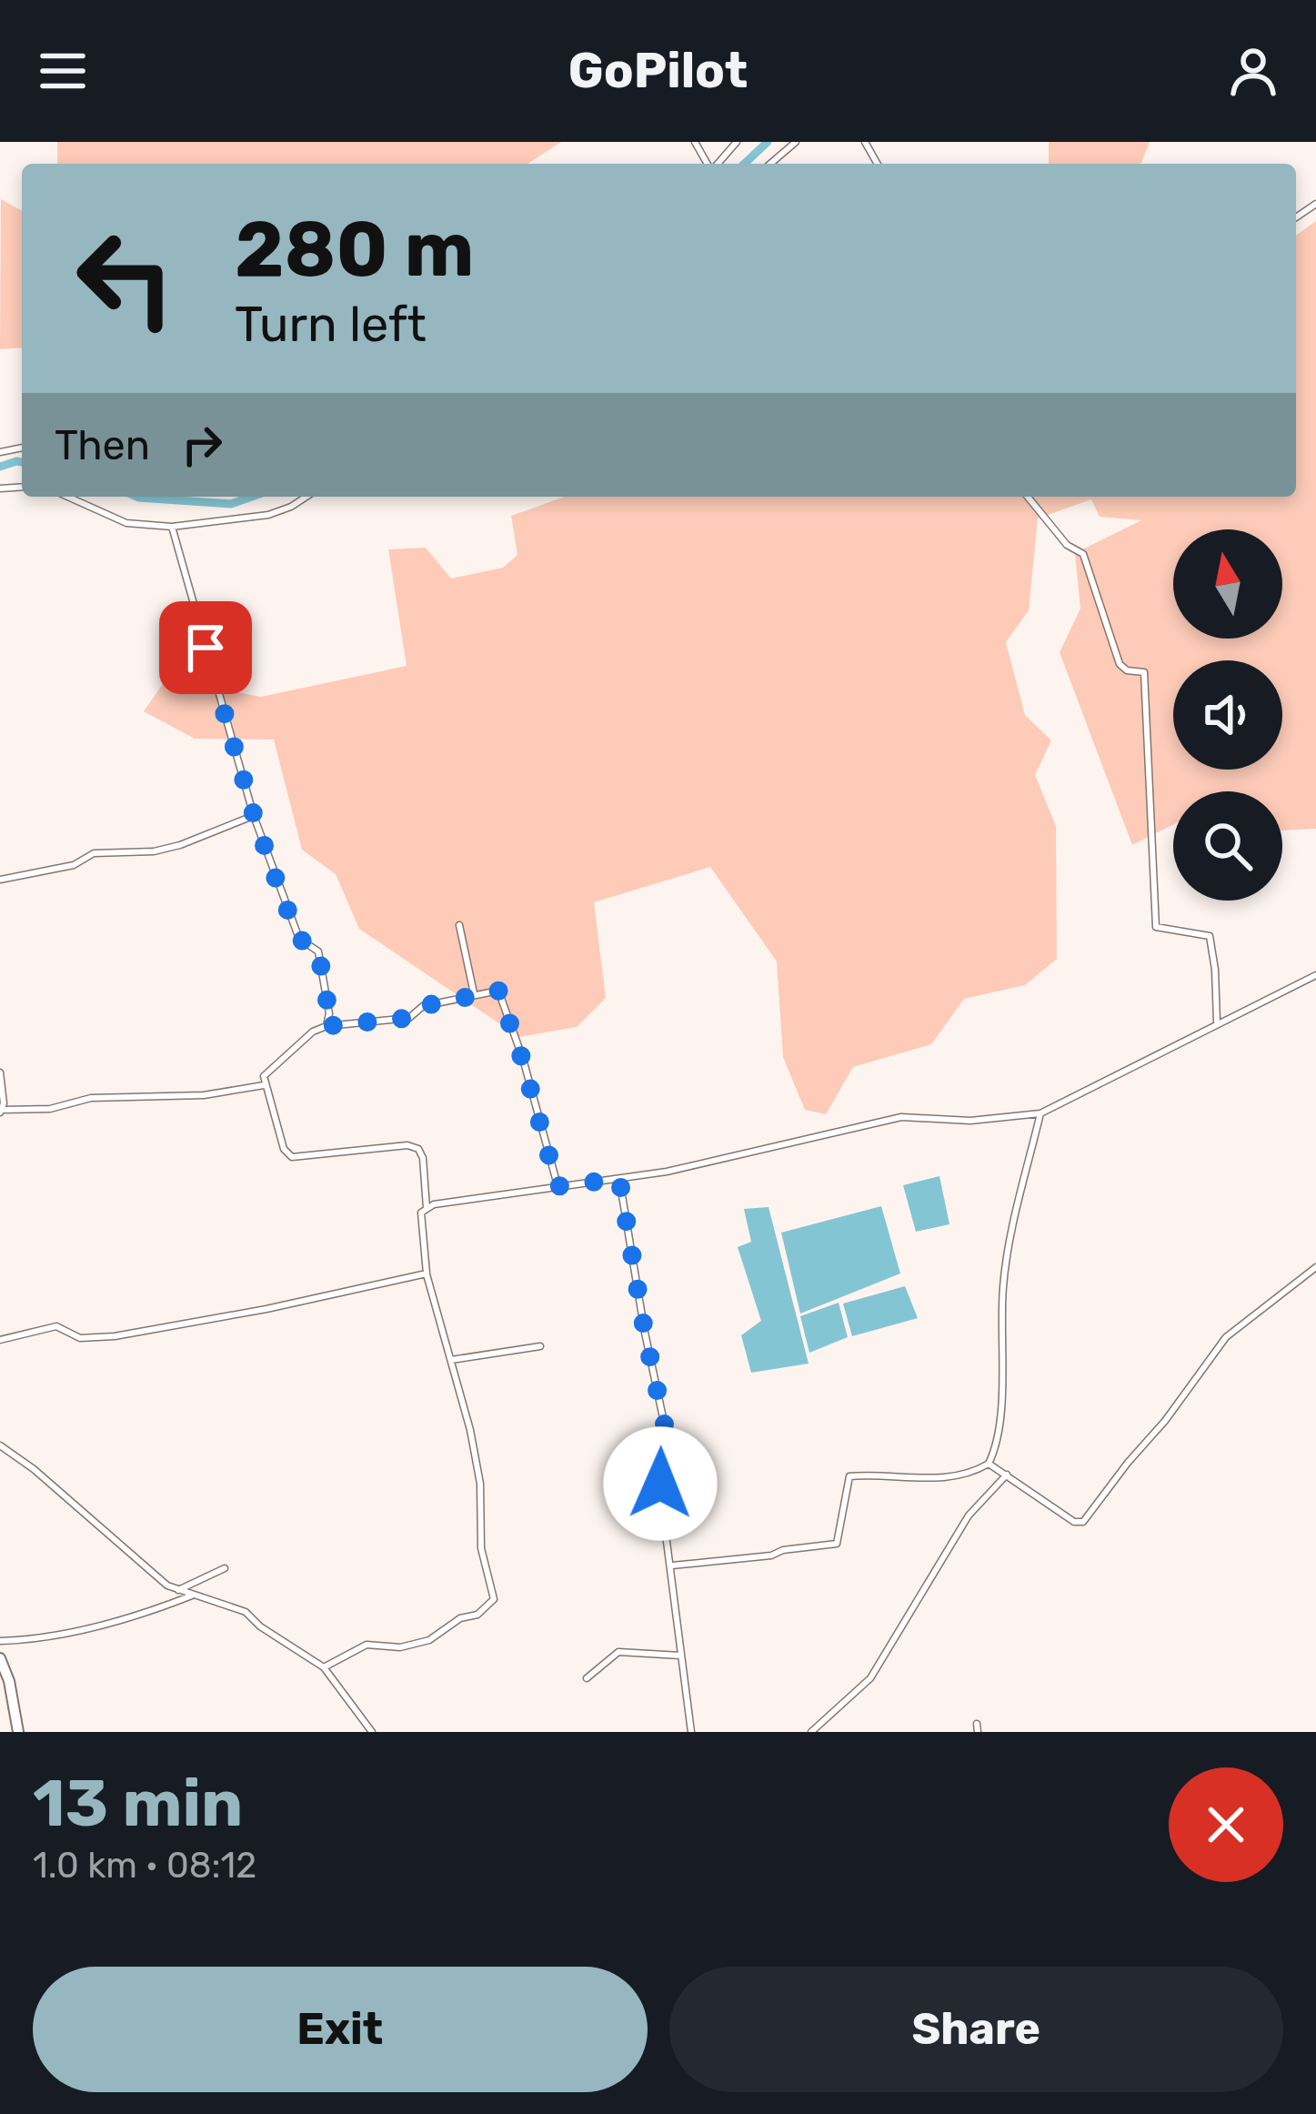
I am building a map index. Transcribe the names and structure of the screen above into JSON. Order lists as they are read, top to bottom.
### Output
{
  "north": "top",
  "page": {
    "header": "GoPilot",
    "turn": ["280 m", "Turn left"],
    "then": "Then",
    "heading": ["13 min", "1.0 km · 08:12"],
    "buttons": ["Exit", "Share"]
  }
}
